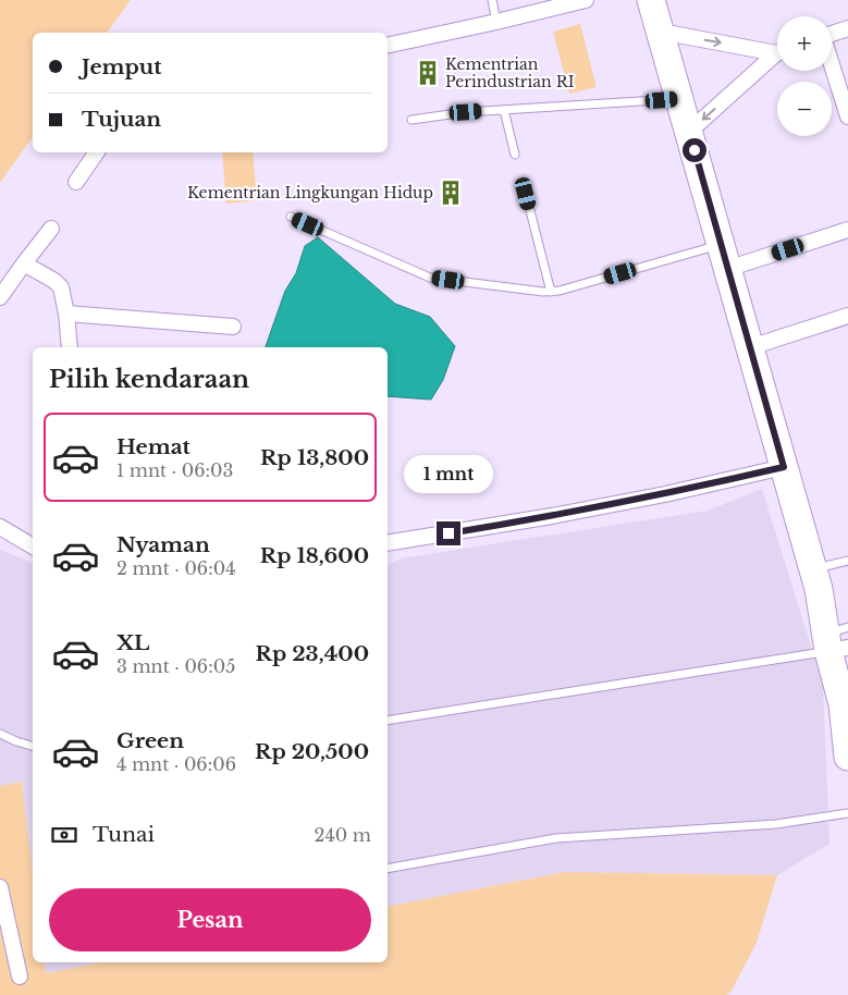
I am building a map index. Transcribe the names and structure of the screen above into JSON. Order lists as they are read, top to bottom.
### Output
{
  "places": {
    "building": ["Kementrian Perindustrian RI", "Kementrian Lingkungan Hidup"]
  },
  "page": {
    "map_buttons": ["+", "−"],
    "banner": ["Jemput", "Tujuan"],
    "heading": "Pilih kendaraan",
    "list": [
      {
        "name": "Hemat",
        "note": "1 mnt · 06:03",
        "value": "Rp 13,800"
      },
      {
        "name": "Nyaman",
        "note": "2 mnt · 06:04",
        "value": "Rp 18,600"
      },
      {
        "name": "XL",
        "note": "3 mnt · 06:05",
        "value": "Rp 23,400"
      },
      {
        "name": "Green",
        "note": "4 mnt · 06:06",
        "value": "Rp 20,500"
      }
    ],
    "bubble": "1 mnt",
    "pay": ["Tunai", "240 m"],
    "buttons": "Pesan"
  }
}
